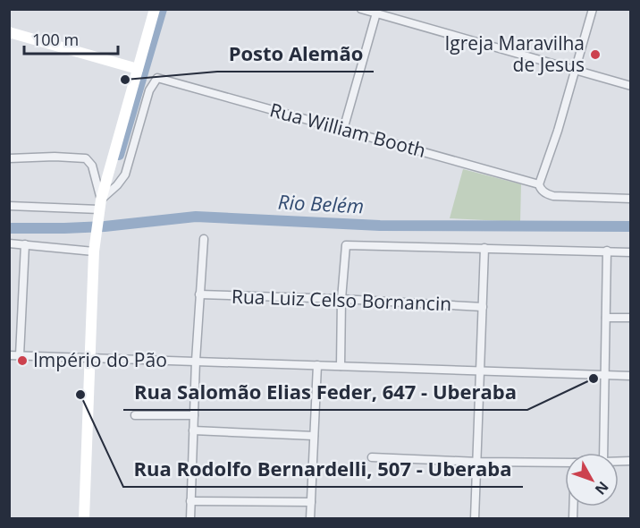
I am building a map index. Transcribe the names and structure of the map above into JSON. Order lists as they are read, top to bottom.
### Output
{
  "streets": {
    "street": ["Rua William Booth", "Rua Luiz Celso Bornancin"]
  },
  "water": ["Rio Belém"],
  "places": [
    "Igreja Maravilha de Jesus",
    "Posto Alemão",
    "Império do Pão",
    "Rua Salomão Elias Feder, 647 - Uberaba",
    "Rua Rodolfo Bernardelli, 507 - Uberaba"
  ],
  "scale_bar": "100 m",
  "north": "bottom right"
}
